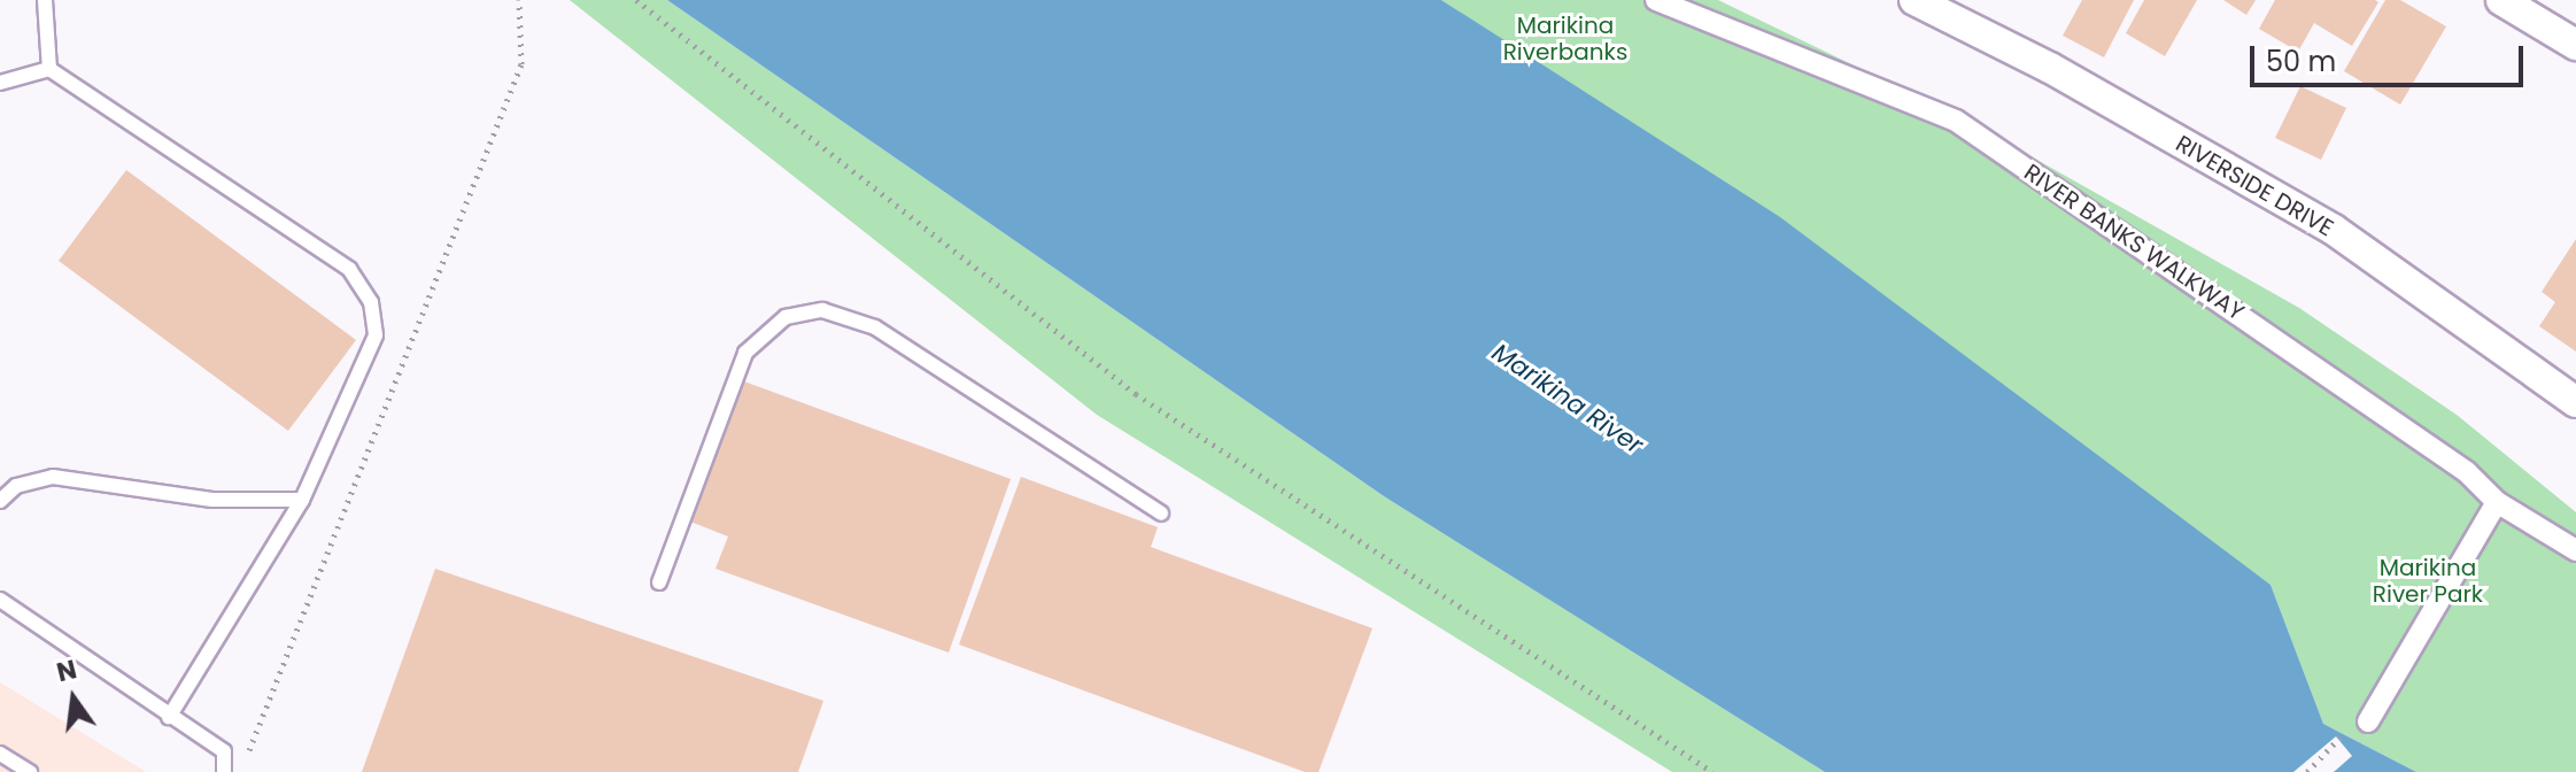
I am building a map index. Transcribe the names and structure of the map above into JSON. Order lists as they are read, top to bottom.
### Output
{
  "streets": {
    "street": ["RIVERSIDE DRIVE", "RIVER BANKS WALKWAY"]
  },
  "water": ["Marikina River"],
  "parks": ["Marikina Riverbanks", "Marikina River Park"],
  "scale_bar": "50 m",
  "north": "top"
}
